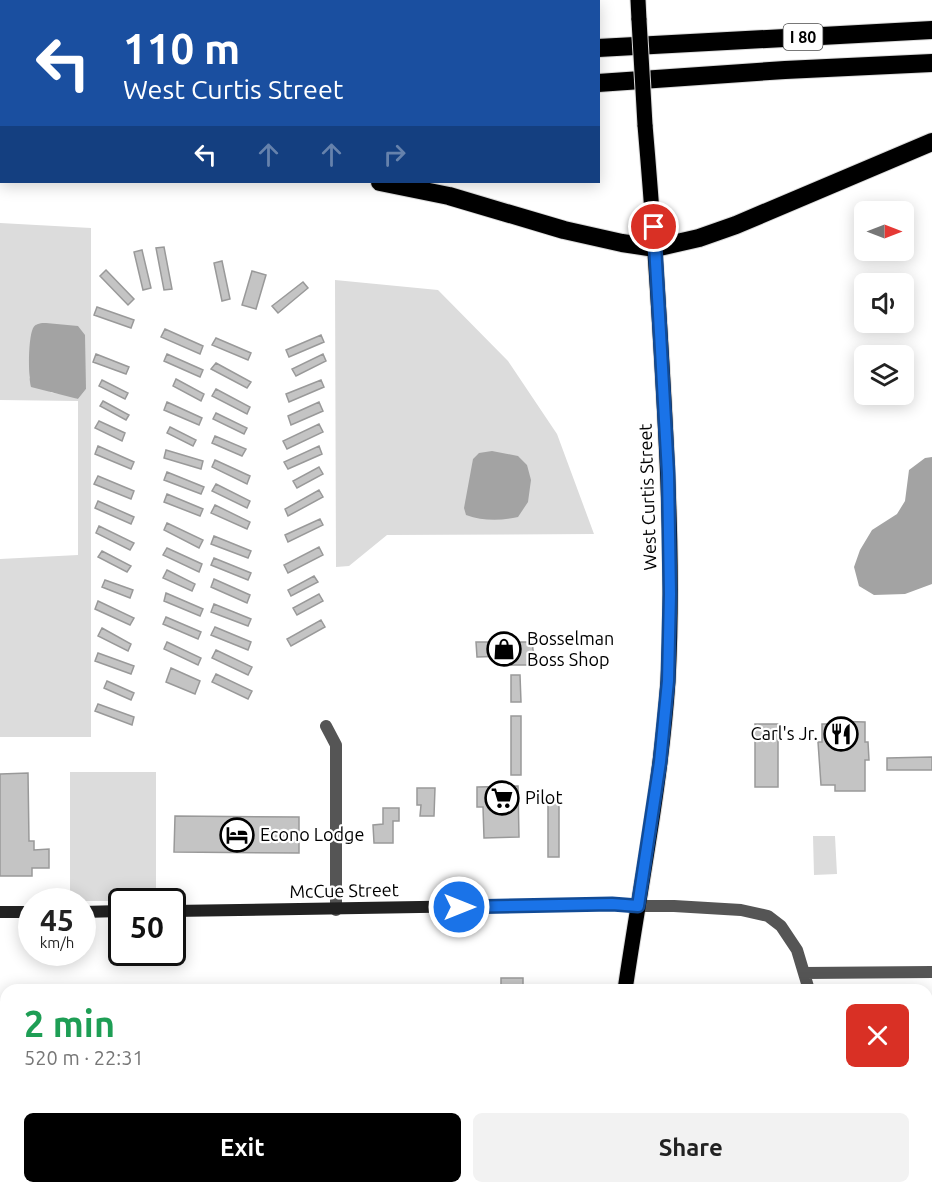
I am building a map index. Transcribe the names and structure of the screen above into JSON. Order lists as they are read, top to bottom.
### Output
{
  "streets": {
    "highway": ["I 80"],
    "main road": ["West Curtis Street", "McCue Street"]
  },
  "crossings": [
    ["West Curtis Street", "McCue Street"]
  ],
  "places": {
    "shop": ["Bosselman Boss Shop"],
    "restaurant": ["Carl's Jr."],
    "supermarket": ["Pilot"],
    "hotel": ["Econo Lodge"]
  },
  "north": "right",
  "page": {
    "turn": ["110 m", "West Curtis Street"],
    "speed": "45 km/h",
    "limit": "50",
    "heading": ["2 min", "520 m · 22:31"],
    "buttons": ["Exit", "Share"]
  }
}
